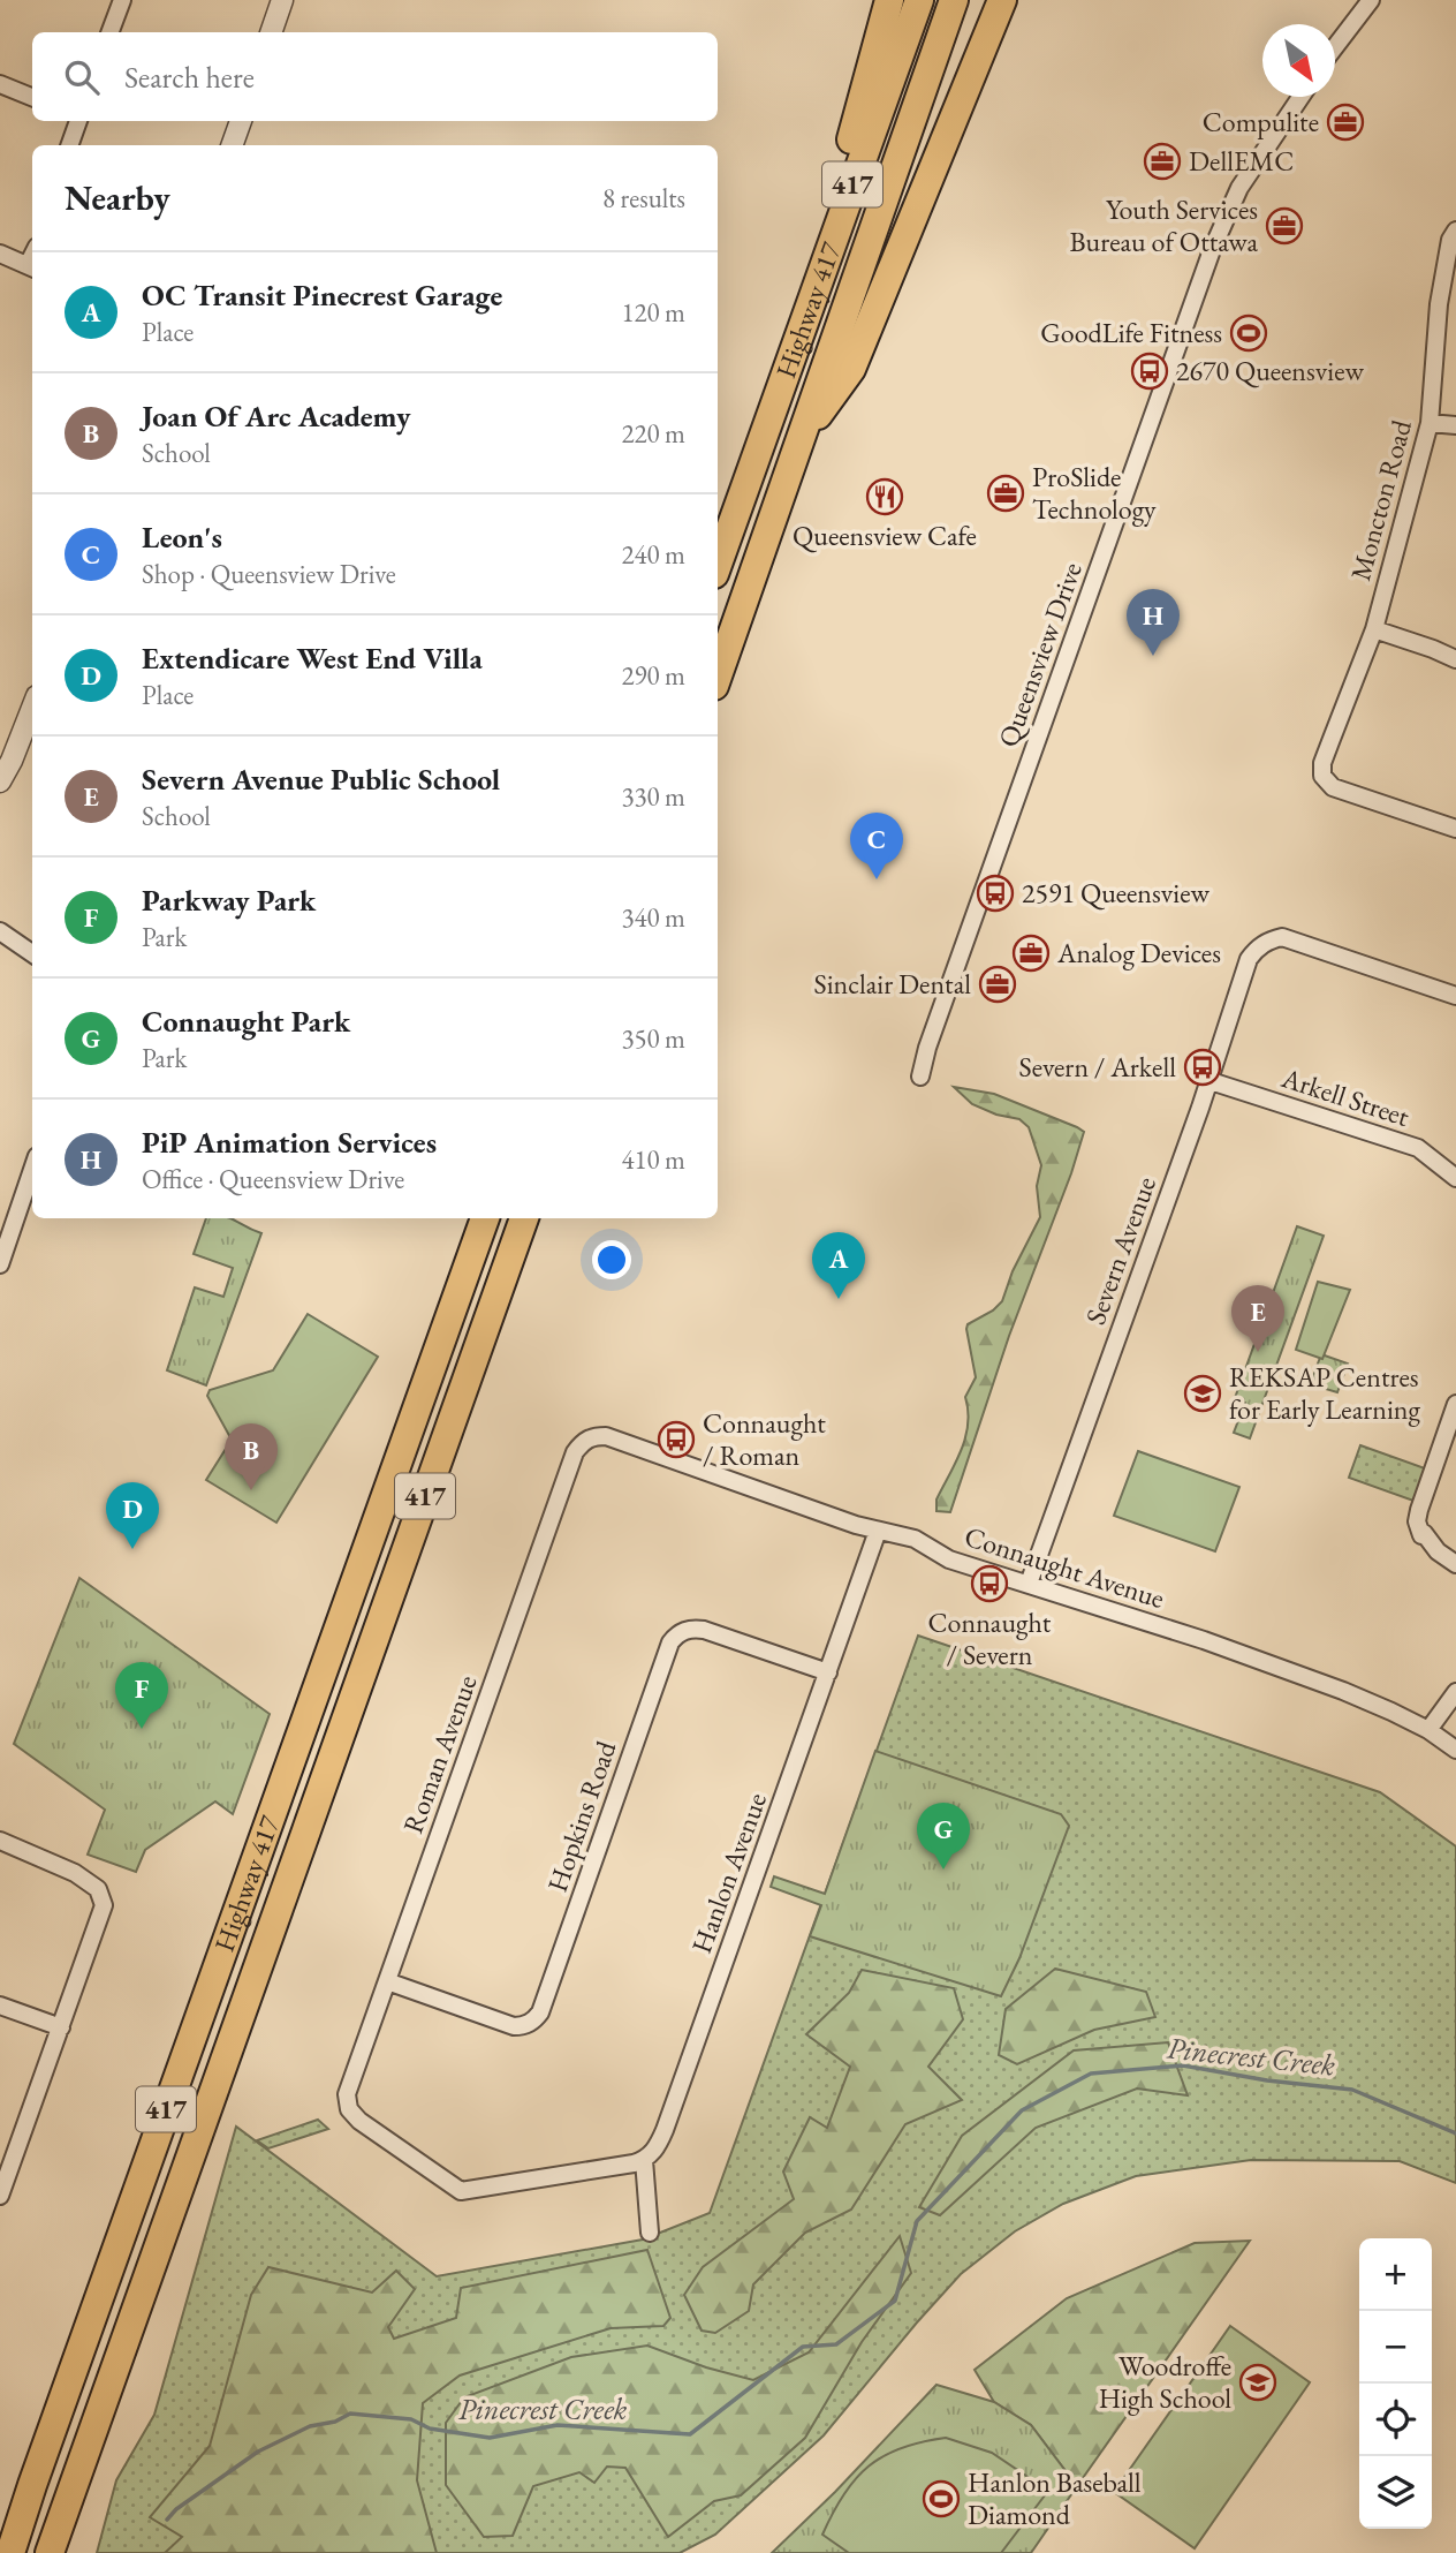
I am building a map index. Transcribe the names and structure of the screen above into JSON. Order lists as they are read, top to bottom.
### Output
{
  "streets": {
    "highway": ["417", "Highway 417"],
    "street": [
      "Moncton Road",
      "Queensview Drive",
      "Arkell Street",
      "Severn Avenue",
      "Connaught Avenue",
      "Roman Avenue",
      "Hopkins Road",
      "Hanlon Avenue"
    ]
  },
  "crossings": [
    ["Arkell Street", "Severn Avenue"],
    ["Severn Avenue", "Connaught Avenue"],
    ["Connaught Avenue", "Roman Avenue"],
    ["Connaught Avenue", "Hanlon Avenue"],
    ["Roman Avenue", "Hopkins Road"],
    ["Roman Avenue", "Hanlon Avenue"],
    ["Hopkins Road", "Hanlon Avenue"]
  ],
  "water": ["Pinecrest Creek"],
  "places": {
    "office": [
      "Compulite",
      "DellEMC",
      "Youth Services Bureau of Ottawa",
      "ProSlide Technology",
      "Analog Devices",
      "Sinclair Dental"
    ],
    "sports": ["GoodLife Fitness", "Hanlon Baseball Diamond"],
    "bus stop": [
      "2670 Queensview",
      "2591 Queensview",
      "Severn / Arkell",
      "Connaught / Roman",
      "Connaught / Severn"
    ],
    "restaurant": ["Queensview Cafe"],
    "school or university": ["REKSAP Centres for Early Learning", "Woodroffe High School"]
  },
  "north": "bottom right",
  "page": {
    "search": "Search here",
    "heading": ["Nearby", "8 results"],
    "list": [
      {
        "mark": "A",
        "name": "OC Transit Pinecrest Garage",
        "note": "Place",
        "value": "120 m"
      },
      {
        "mark": "B",
        "name": "Joan Of Arc Academy",
        "note": "School",
        "value": "220 m"
      },
      {
        "mark": "C",
        "name": "Leon's",
        "note": "Shop · Queensview Drive",
        "value": "240 m"
      },
      {
        "mark": "D",
        "name": "Extendicare West End Villa",
        "note": "Place",
        "value": "290 m"
      },
      {
        "mark": "E",
        "name": "Severn Avenue Public School",
        "note": "School",
        "value": "330 m"
      },
      {
        "mark": "F",
        "name": "Parkway Park",
        "note": "Park",
        "value": "340 m"
      },
      {
        "mark": "G",
        "name": "Connaught Park",
        "note": "Park",
        "value": "350 m"
      },
      {
        "mark": "H",
        "name": "PiP Animation Services",
        "note": "Office · Queensview Drive",
        "value": "410 m"
      }
    ],
    "pins": [
      "H",
      "C",
      "A",
      "E",
      "B",
      "D",
      "F",
      "G"
    ],
    "map_buttons": ["+", "−"]
  }
}
